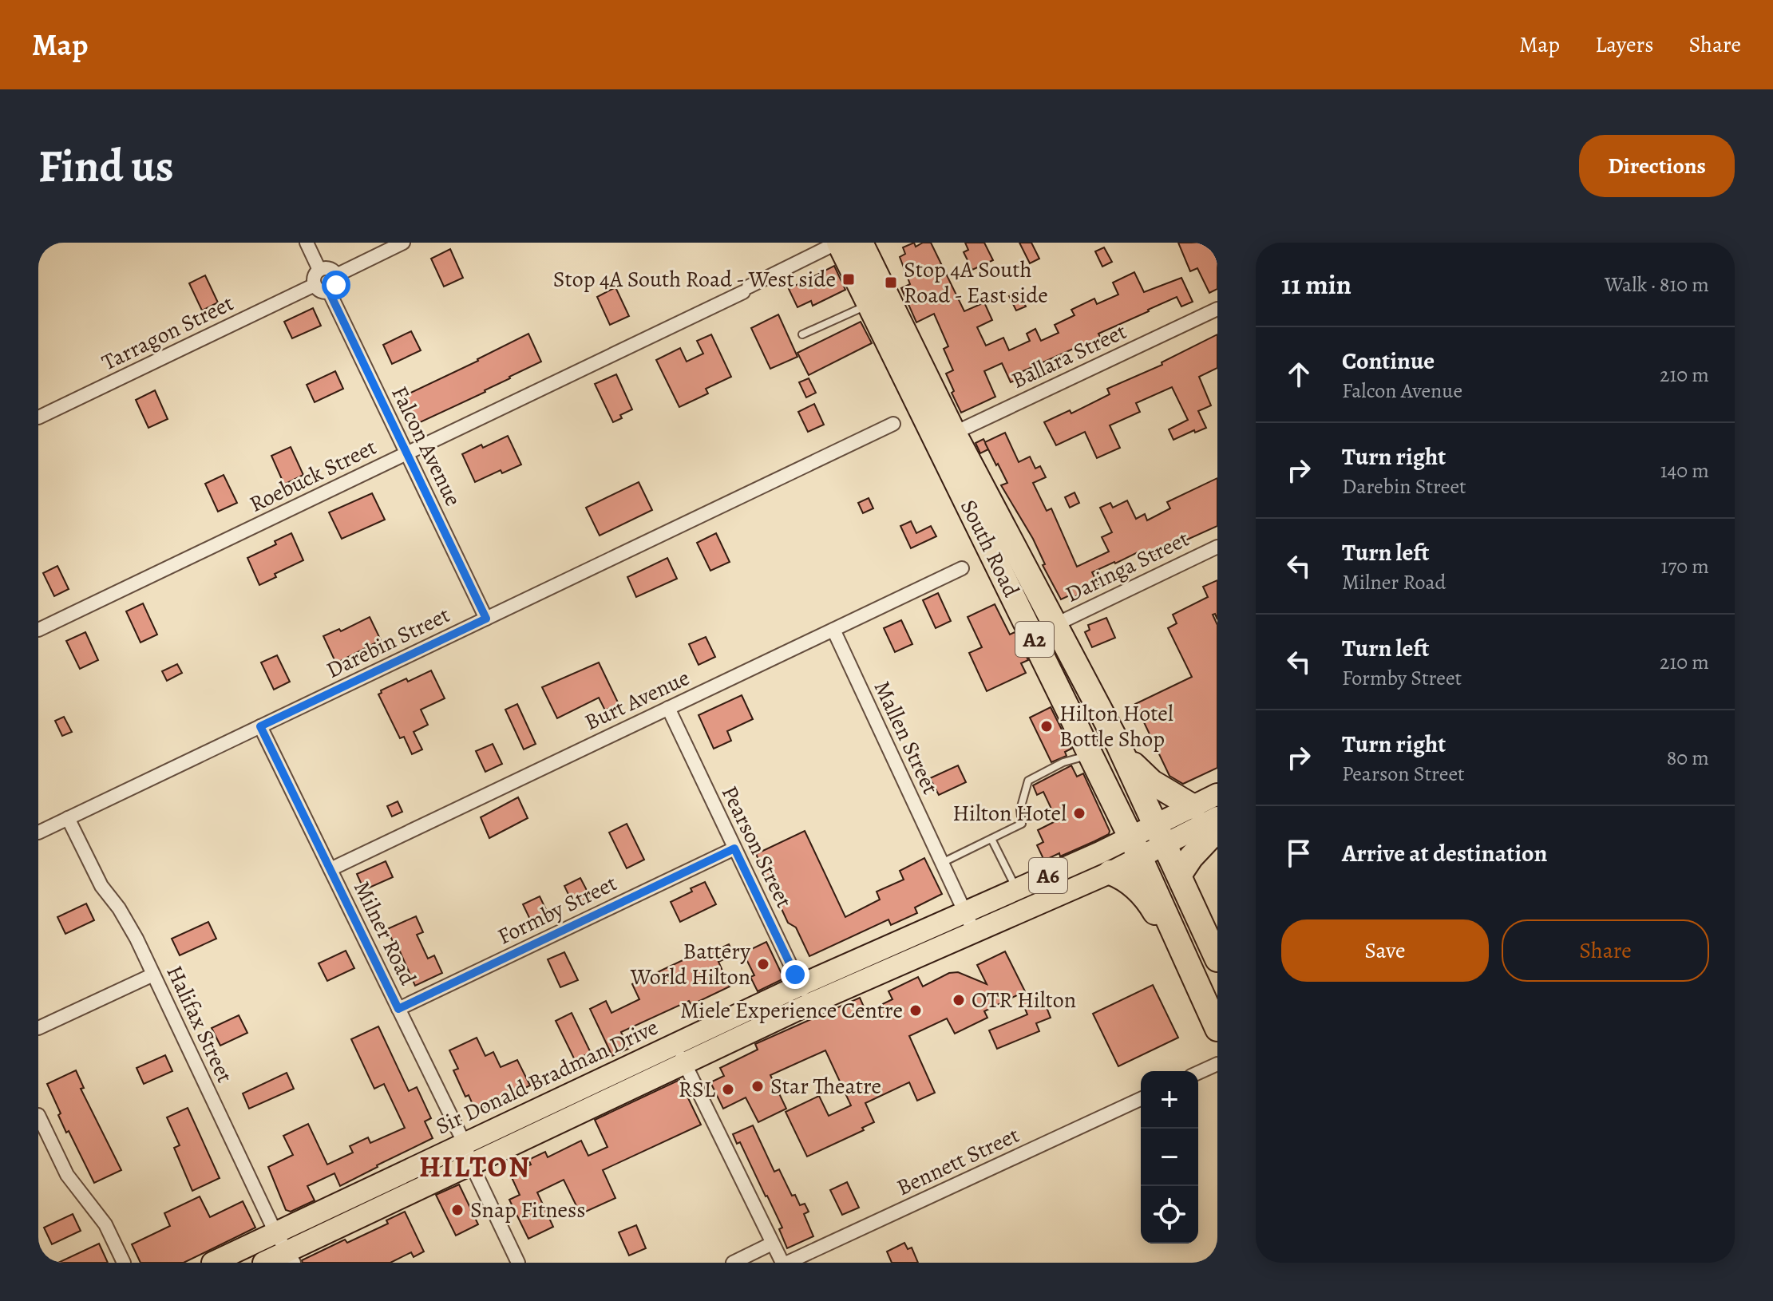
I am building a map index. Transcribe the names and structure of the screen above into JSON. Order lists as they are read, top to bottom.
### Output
{
  "streets": {
    "highway": ["South Road", "A2"],
    "main road": ["A6", "Sir Donald Bradman Drive"],
    "street": [
      "Tarragon Street",
      "Ballara Street",
      "Falcon Avenue",
      "Roebuck Street",
      "Daringa Street",
      "Darebin Street",
      "Burt Avenue",
      "Mallen Street",
      "Pearson Street",
      "Formby Street",
      "Milner Road",
      "Halifax Street",
      "Bennett Street"
    ]
  },
  "crossings": [
    ["Tarragon Street", "Falcon Avenue"],
    ["Ballara Street", "South Road"],
    ["Falcon Avenue", "Roebuck Street"],
    ["Falcon Avenue", "Darebin Street"],
    ["Roebuck Street", "South Road"],
    ["South Road", "Daringa Street"],
    ["South Road", "Sir Donald Bradman Drive"],
    ["Darebin Street", "Milner Road"],
    ["Darebin Street", "Halifax Street"],
    ["Burt Avenue", "Mallen Street"],
    ["Burt Avenue", "Pearson Street"],
    ["Burt Avenue", "Milner Road"],
    ["Mallen Street", "Sir Donald Bradman Drive"],
    ["Pearson Street", "Formby Street"],
    ["Pearson Street", "Sir Donald Bradman Drive"],
    ["Formby Street", "Milner Road"],
    ["Milner Road", "Sir Donald Bradman Drive"],
    ["Halifax Street", "Sir Donald Bradman Drive"]
  ],
  "districts": ["HILTON"],
  "places": {
    "transit": ["Stop 4A South Road - West side", "Stop 4A South Road - East side"],
    "other": [
      "Hilton Hotel Bottle Shop",
      "Hilton Hotel",
      "Battery World Hilton",
      "OTR Hilton",
      "Miele Experience Centre",
      "Star Theatre",
      "RSL",
      "Snap Fitness"
    ]
  },
  "page": {
    "header": "Map",
    "nav": ["Map", "Layers", "Share"],
    "buttons": [
      "Directions",
      ["Save", "Share"]
    ],
    "title": "Find us",
    "heading": ["11 min", "Walk · 810 m"],
    "list": [
      ["Continue", "Falcon Avenue", "210 m"],
      ["Turn right", "Darebin Street", "140 m"],
      ["Turn left", "Milner Road", "170 m"],
      ["Turn left", "Formby Street", "210 m"],
      ["Turn right", "Pearson Street", "80 m"],
      "Arrive at destination"
    ],
    "map_buttons": ["+", "−"]
  }
}
